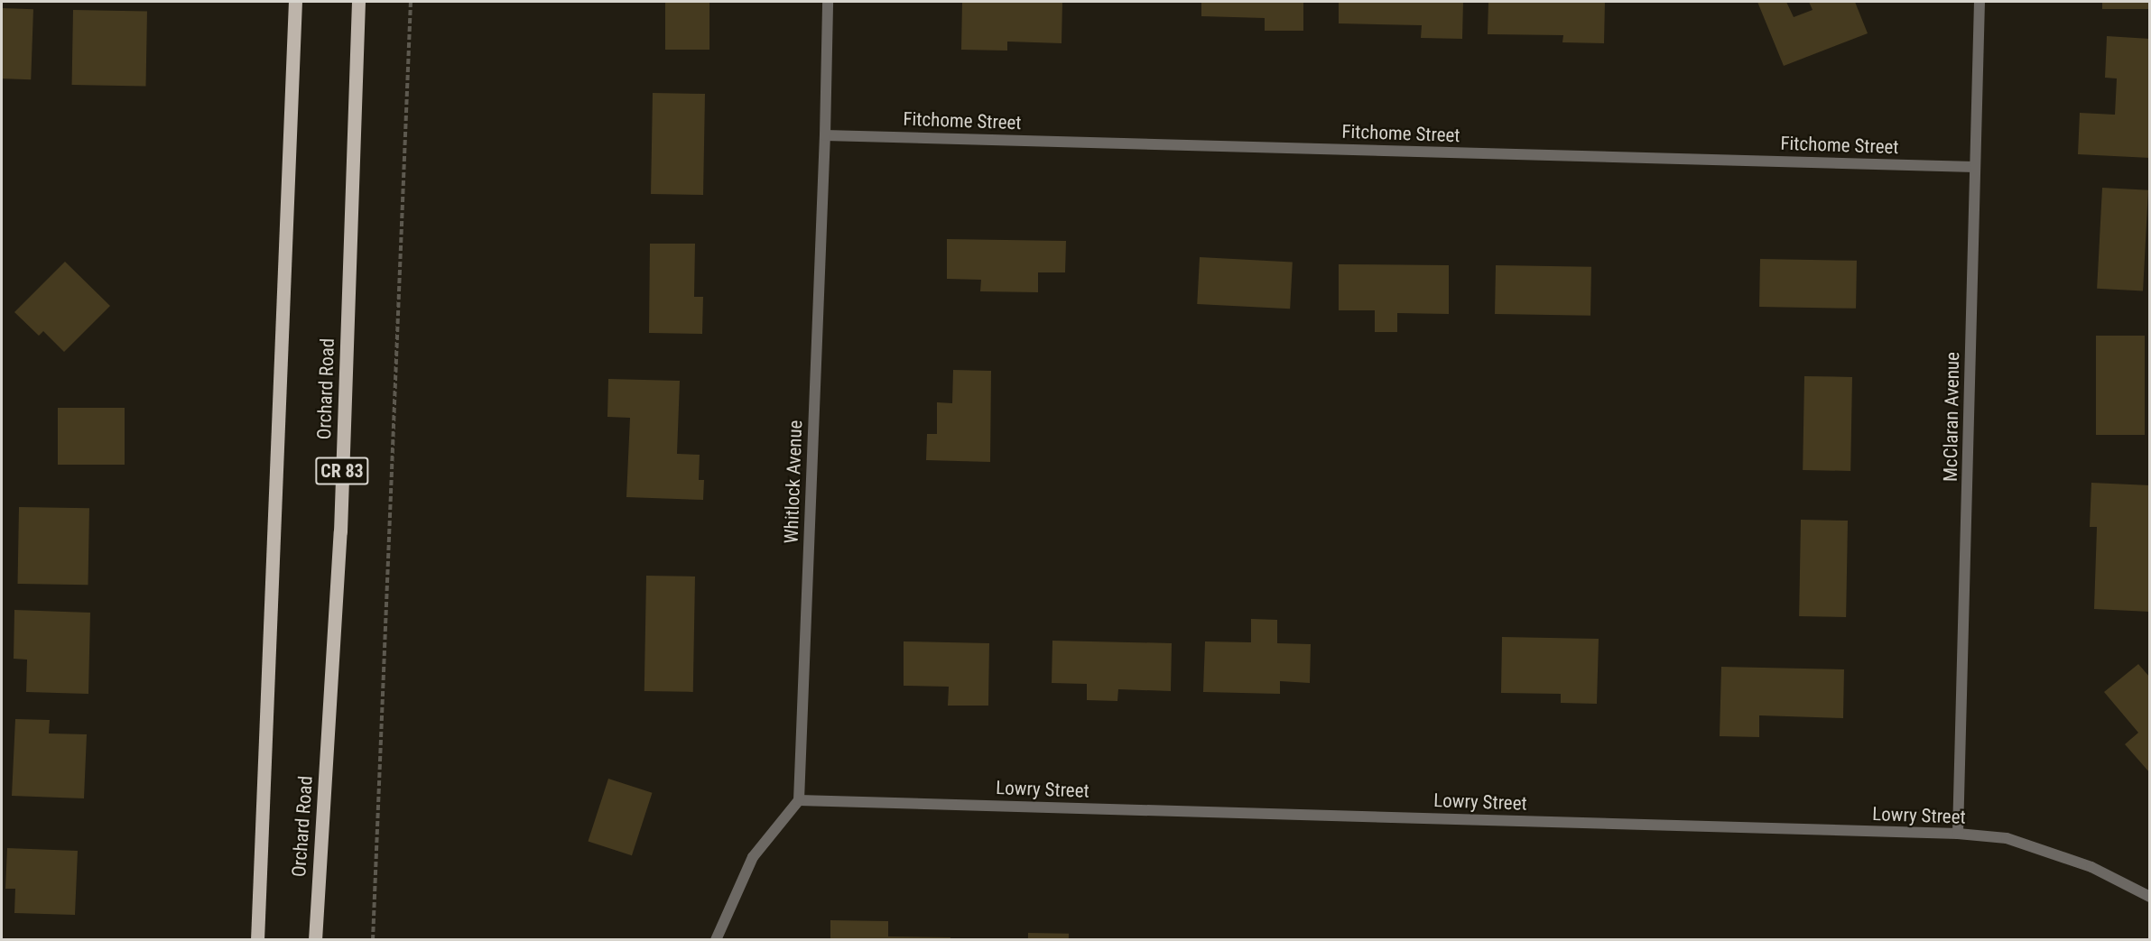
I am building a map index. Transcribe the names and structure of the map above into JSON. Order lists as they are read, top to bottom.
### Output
{
  "streets": {
    "main road": ["Orchard Road", "CR 83"],
    "street": [
      "Fitchome Street",
      "McClaran Avenue",
      "Whitlock Avenue",
      "Lowry Street"
    ]
  },
  "crossings": [
    ["Fitchome Street", "McClaran Avenue"],
    ["Fitchome Street", "Whitlock Avenue"],
    ["McClaran Avenue", "Lowry Street"],
    ["Whitlock Avenue", "Lowry Street"]
  ]
}
